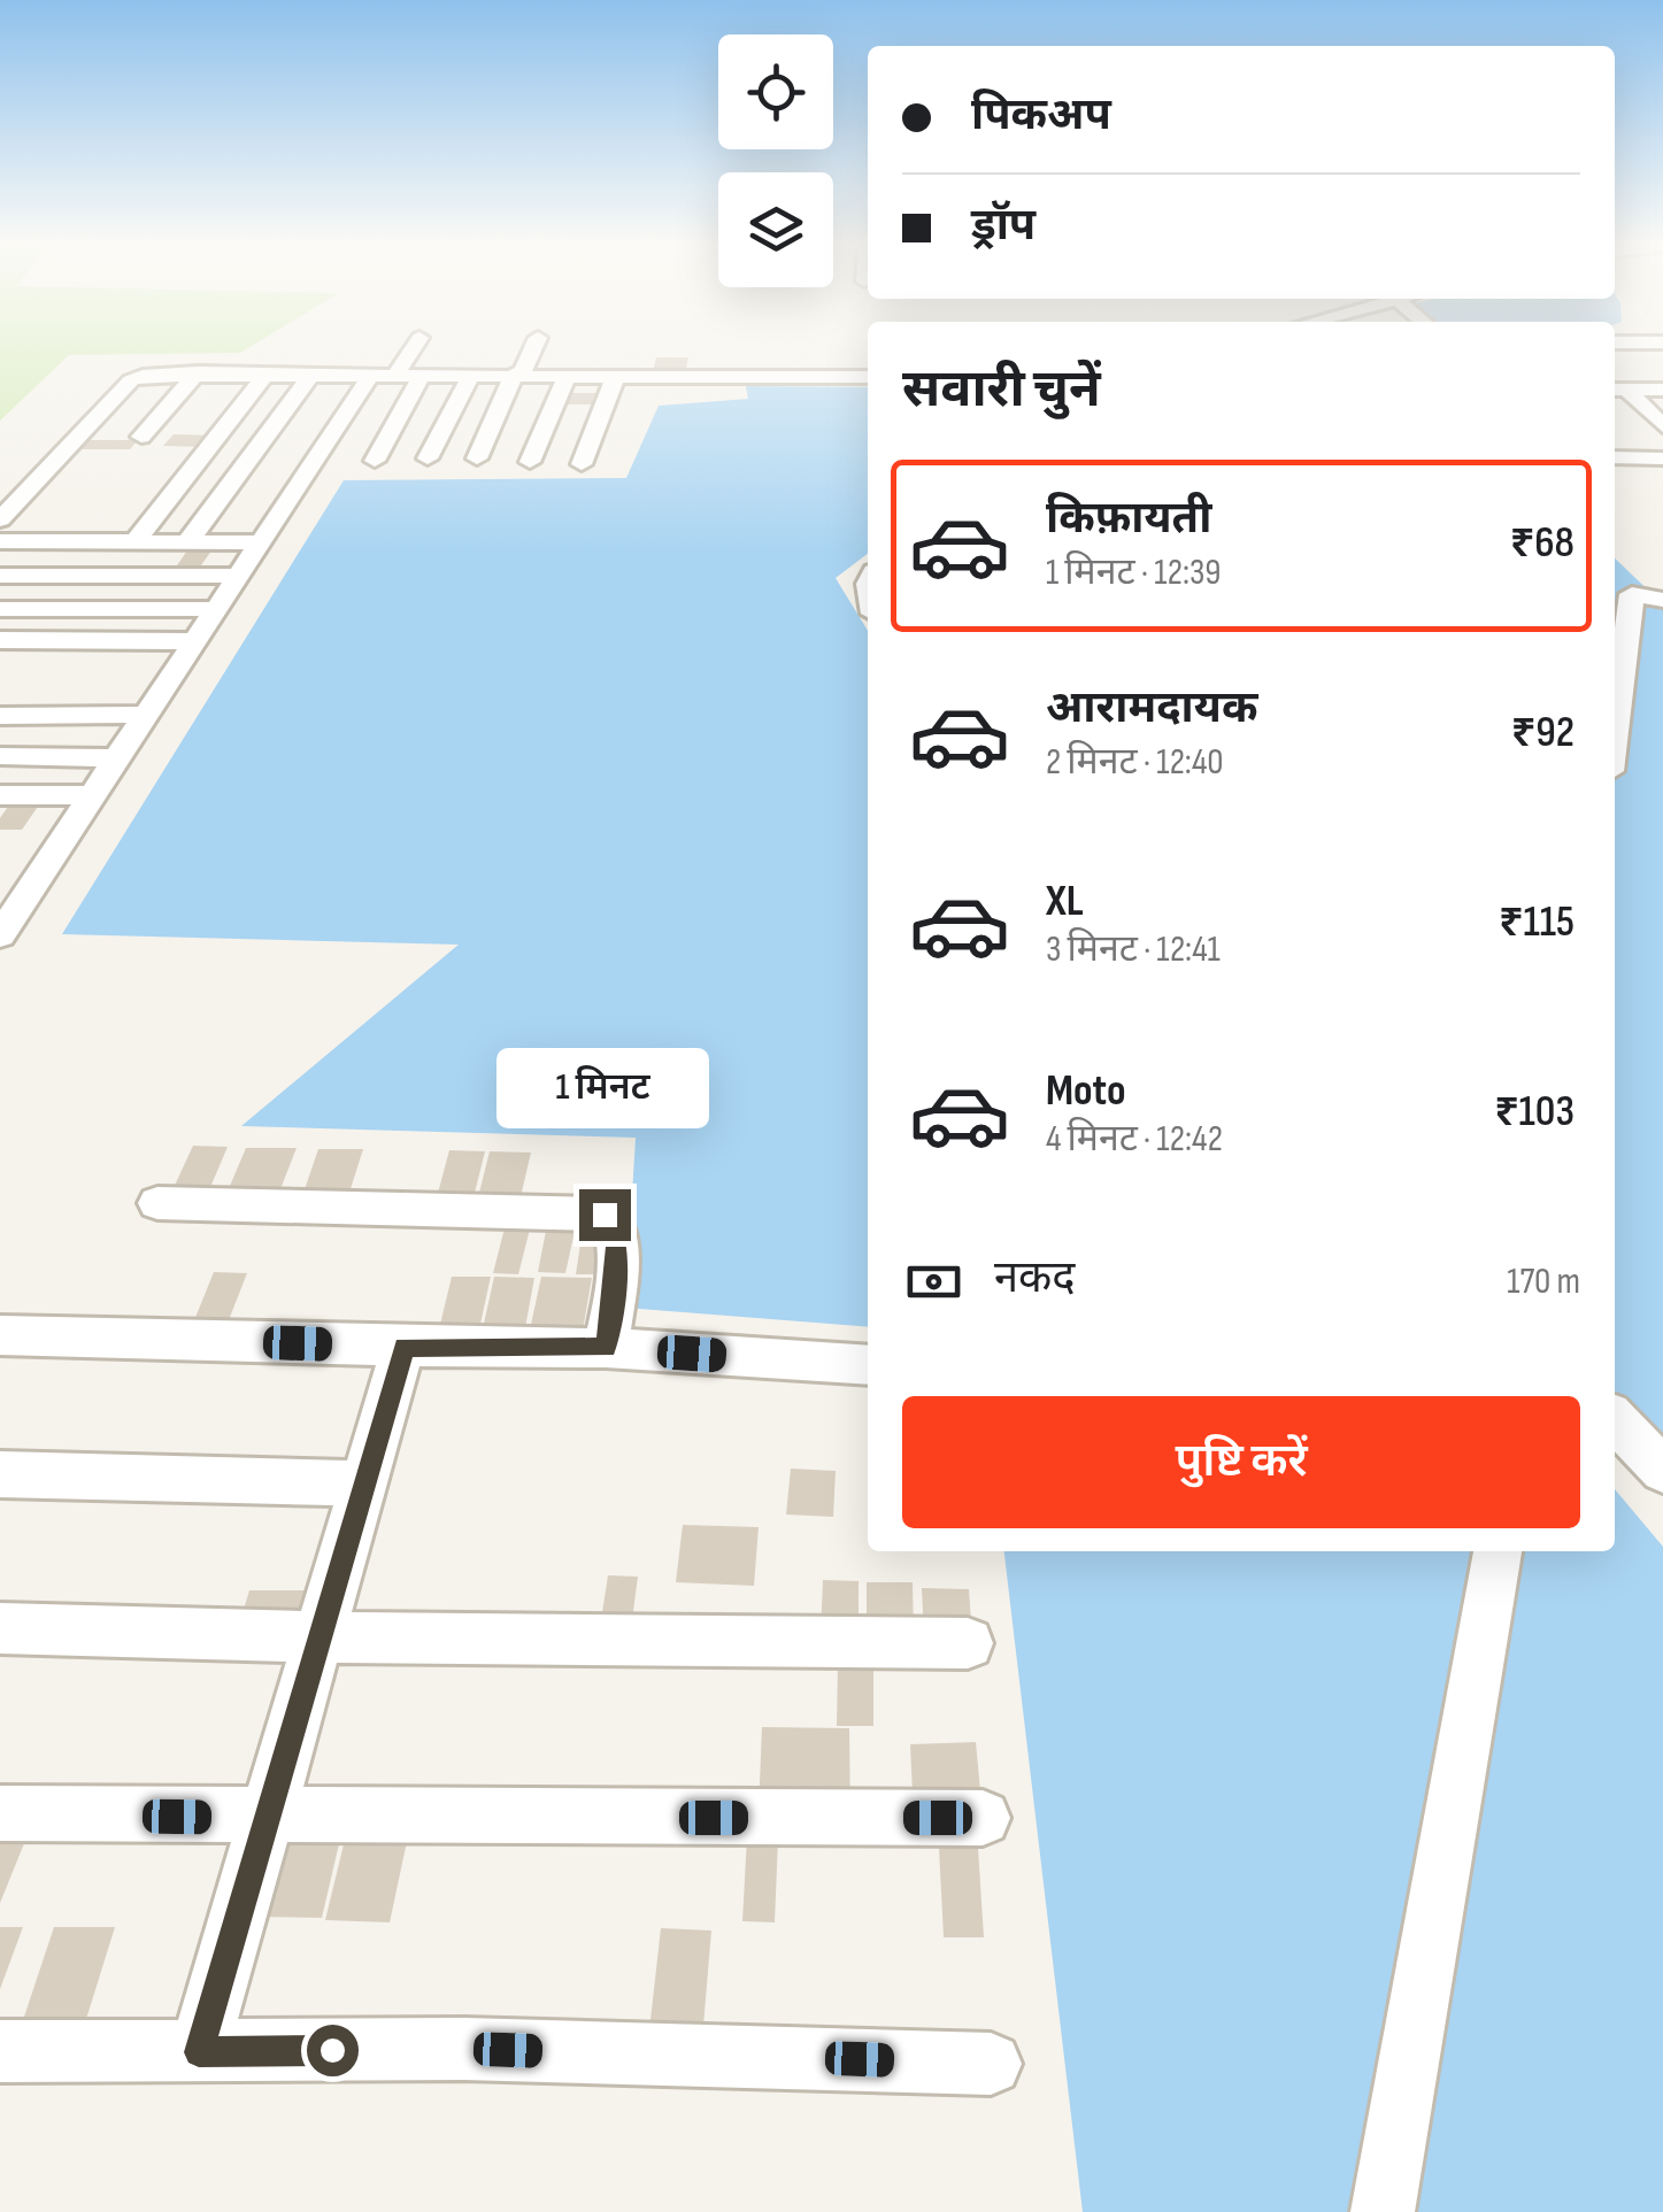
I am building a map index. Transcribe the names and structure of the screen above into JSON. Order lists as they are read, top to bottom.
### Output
{
  "page": {
    "banner": ["पिकअप", "ड्रॉप"],
    "heading": "सवारी चुनें",
    "list": [
      {
        "name": "किफ़ायती",
        "note": "1 मिनट · 12:39",
        "value": "₹68"
      },
      {
        "name": "आरामदायक",
        "note": "2 मिनट · 12:40",
        "value": "₹92"
      },
      {
        "name": "XL",
        "note": "3 मिनट · 12:41",
        "value": "₹115"
      },
      {
        "name": "Moto",
        "note": "4 मिनट · 12:42",
        "value": "₹103"
      }
    ],
    "bubble": "1 मिनट",
    "pay": ["नकद", "170 m"],
    "buttons": "पुष्टि करें"
  }
}
